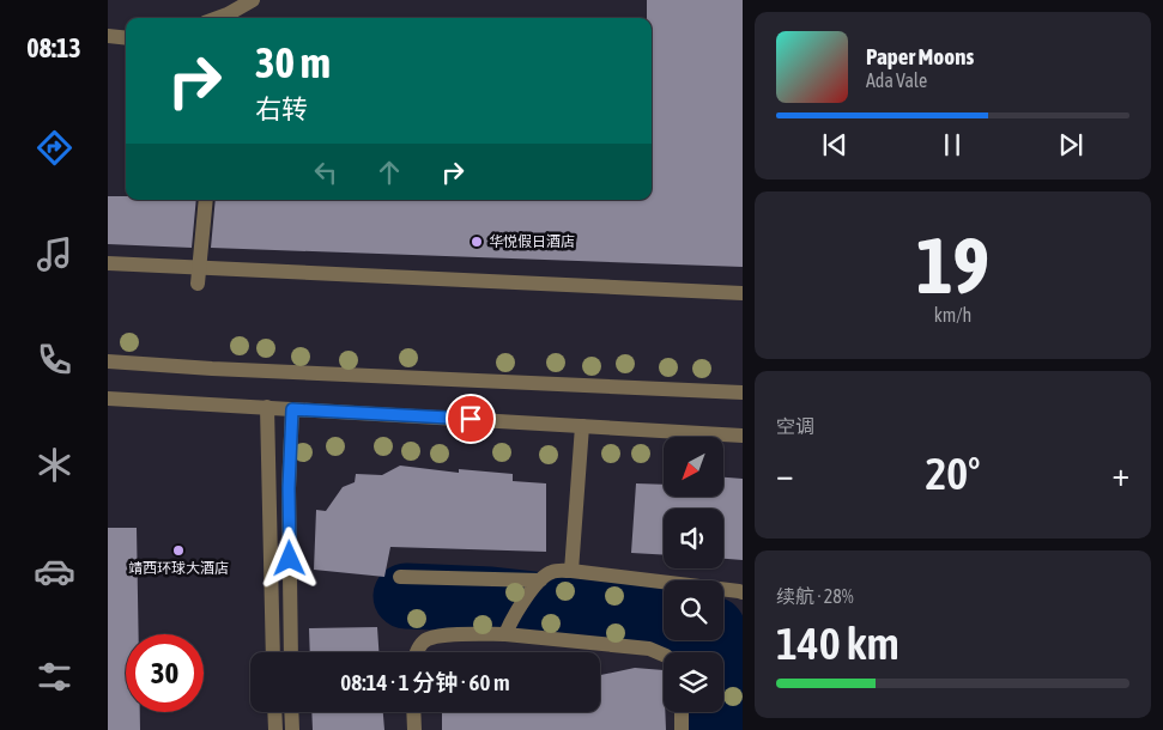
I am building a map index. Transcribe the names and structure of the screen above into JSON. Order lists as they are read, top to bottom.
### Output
{
  "places": ["华悦假日酒店", "靖西环球大酒店"],
  "north": "bottom left",
  "page": {
    "tabs": "08:13",
    "turn": ["30 m", "右转"],
    "song": ["Paper Moons", "Ada Vale"],
    "tile": [
      ["19", "km/h"],
      "空调",
      ["续航 · 28%", "140 km"]
    ],
    "heat": ["−", "20°", "+"],
    "limit": "30",
    "trip": "08:14 · 1 分钟 · 60 m"
  }
}
